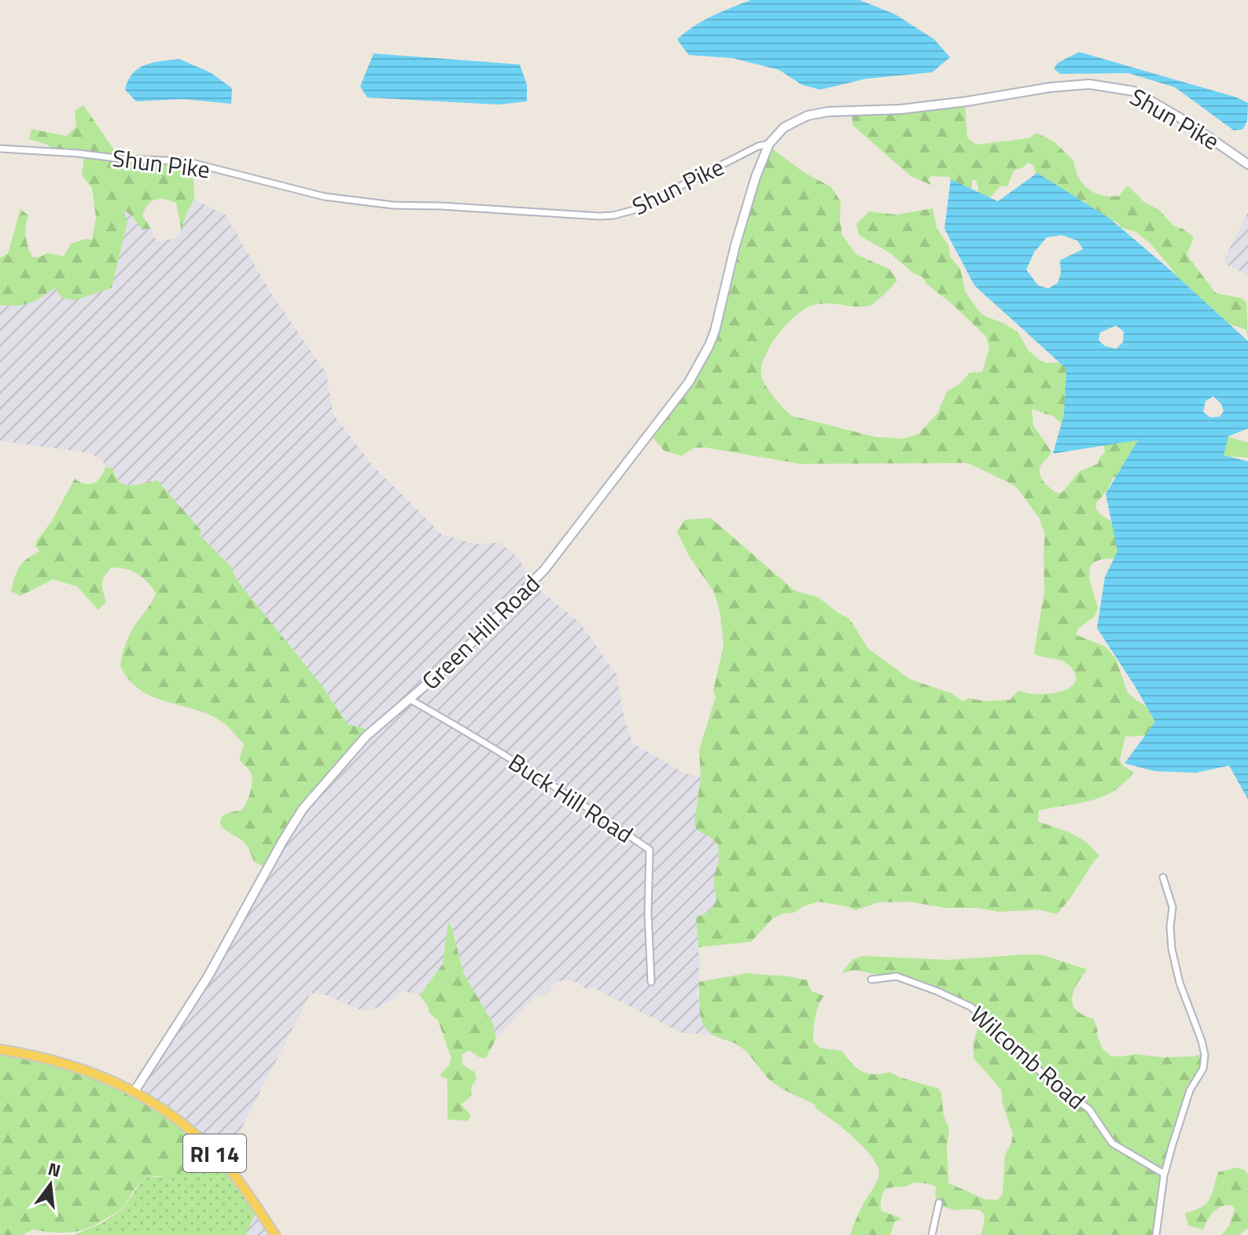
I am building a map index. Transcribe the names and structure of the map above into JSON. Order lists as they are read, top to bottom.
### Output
{
  "streets": {
    "main road": ["Shun Pike", "Green Hill Road", "RI 14"],
    "street": ["Buck Hill Road", "Wilcomb Road"]
  },
  "crossings": [
    ["Shun Pike", "Green Hill Road"],
    ["Green Hill Road", "Buck Hill Road"],
    ["Green Hill Road", "RI 14"]
  ],
  "north": "top"
}
